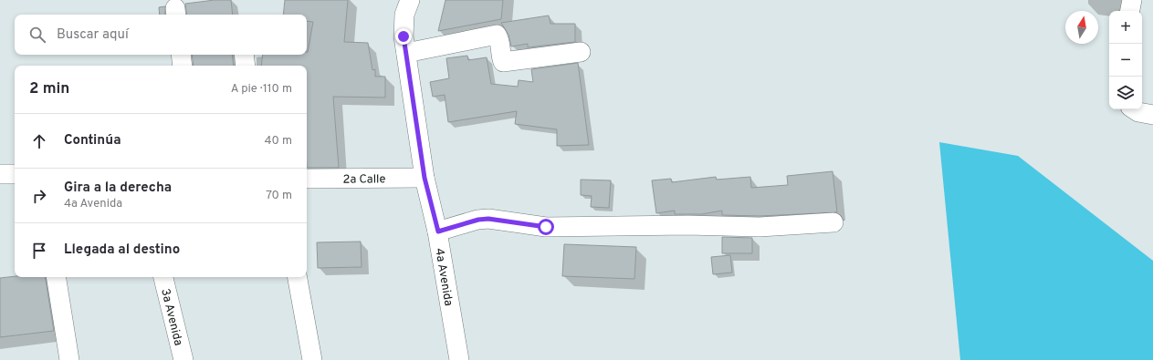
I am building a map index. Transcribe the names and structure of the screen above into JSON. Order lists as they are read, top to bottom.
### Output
{
  "streets": {
    "street": ["2a Calle", "4a Avenida", "3a Avenida"]
  },
  "crossings": [
    ["2a Calle", "4a Avenida"]
  ],
  "north": "top",
  "page": {
    "map_buttons": ["+", "−"],
    "search": "Buscar aquí",
    "heading": ["2 min", "A pie · 110 m"],
    "list": [
      ["Continúa", "40 m"],
      ["Gira a la derecha", "4a Avenida", "70 m"],
      "Llegada al destino"
    ]
  }
}
